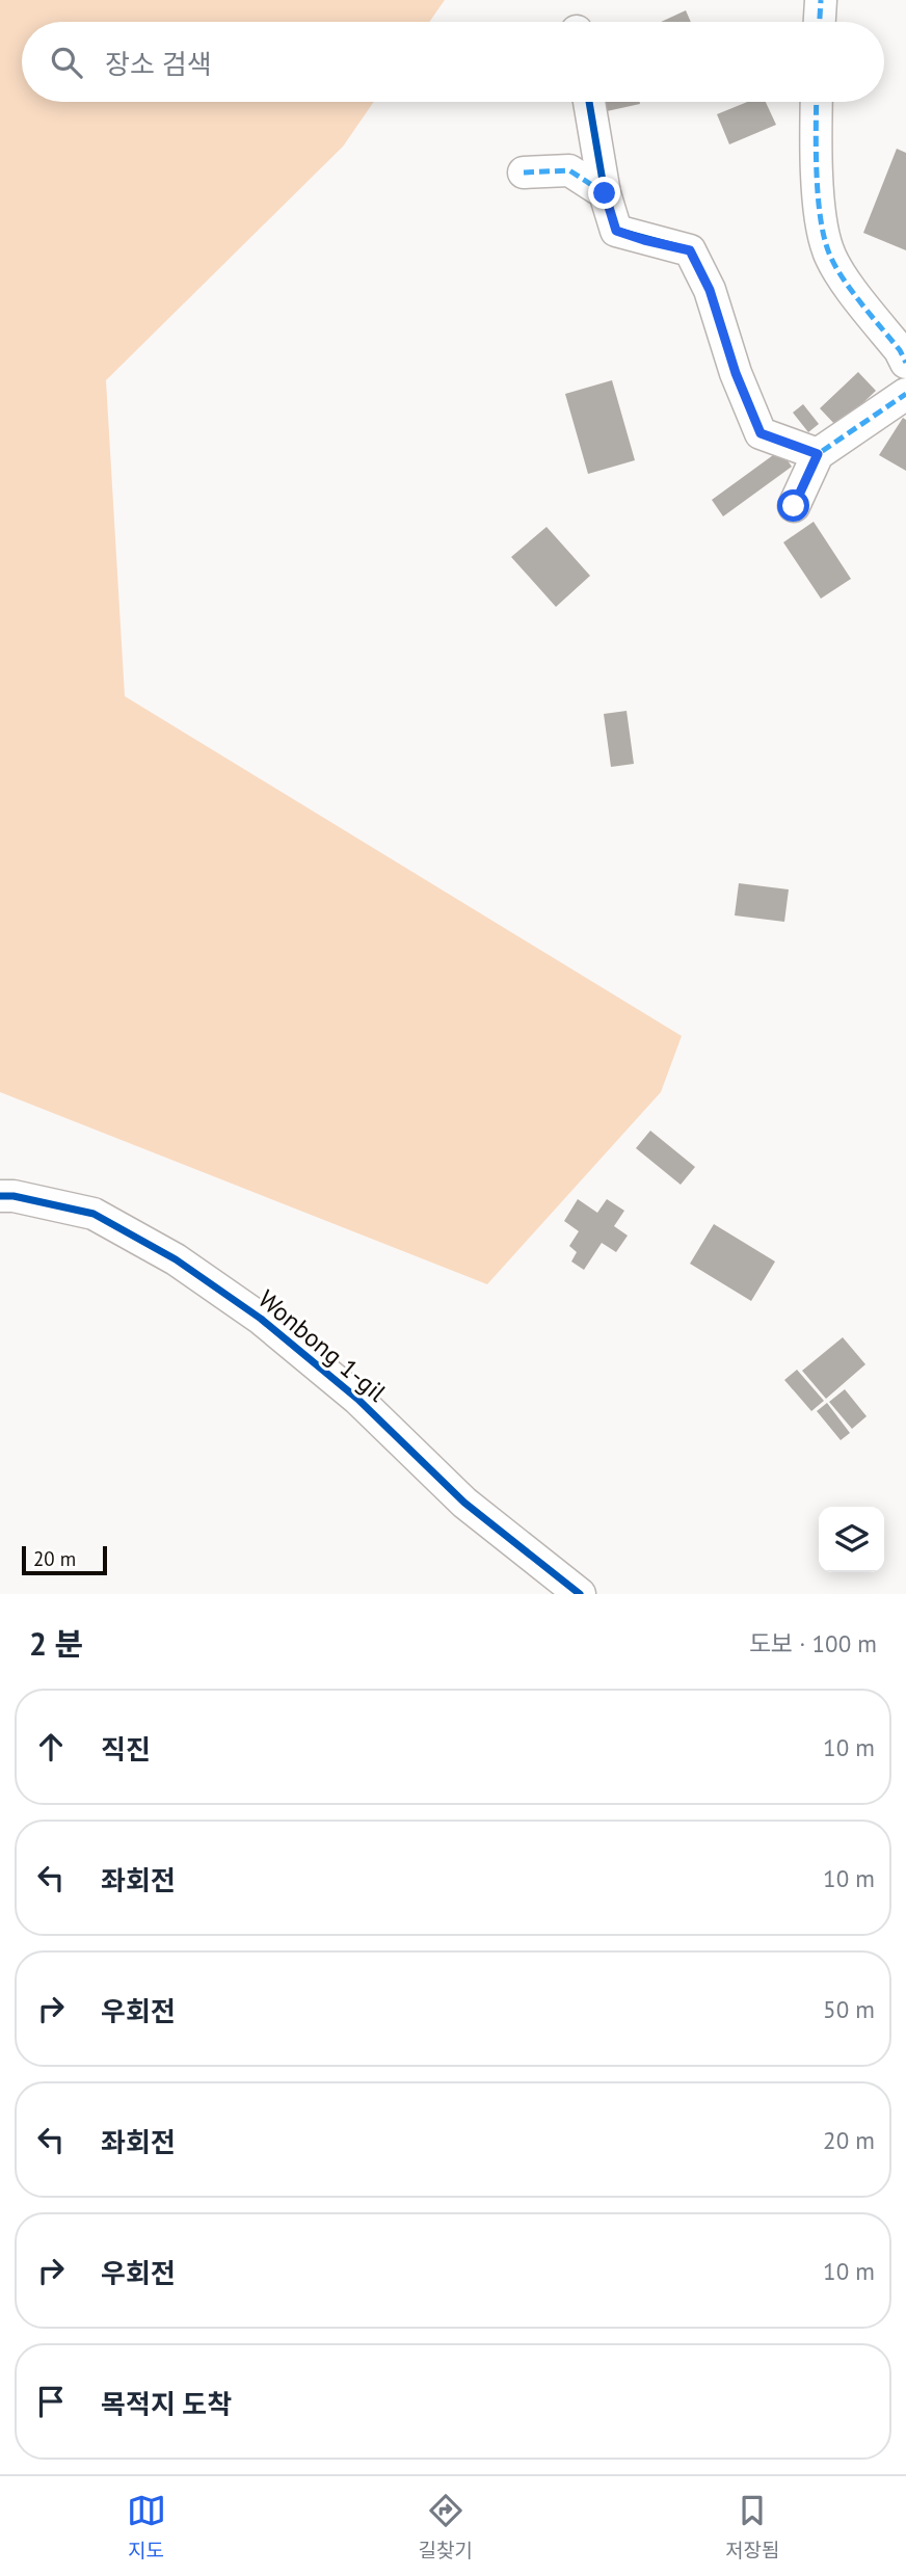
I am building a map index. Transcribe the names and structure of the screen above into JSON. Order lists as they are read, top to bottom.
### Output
{
  "streets": {
    "street": ["Wonbong 1-gil"]
  },
  "scale_bar": "20 m",
  "page": {
    "search": "장소 검색",
    "scale": "20 m",
    "heading": ["2 분", "도보 · 100 m"],
    "list": [
      ["직진", "10 m"],
      ["좌회전", "10 m"],
      ["우회전", "50 m"],
      ["좌회전", "20 m"],
      ["우회전", "10 m"],
      "목적지 도착"
    ],
    "nav": ["지도", "길찾기", "저장됨"]
  }
}
